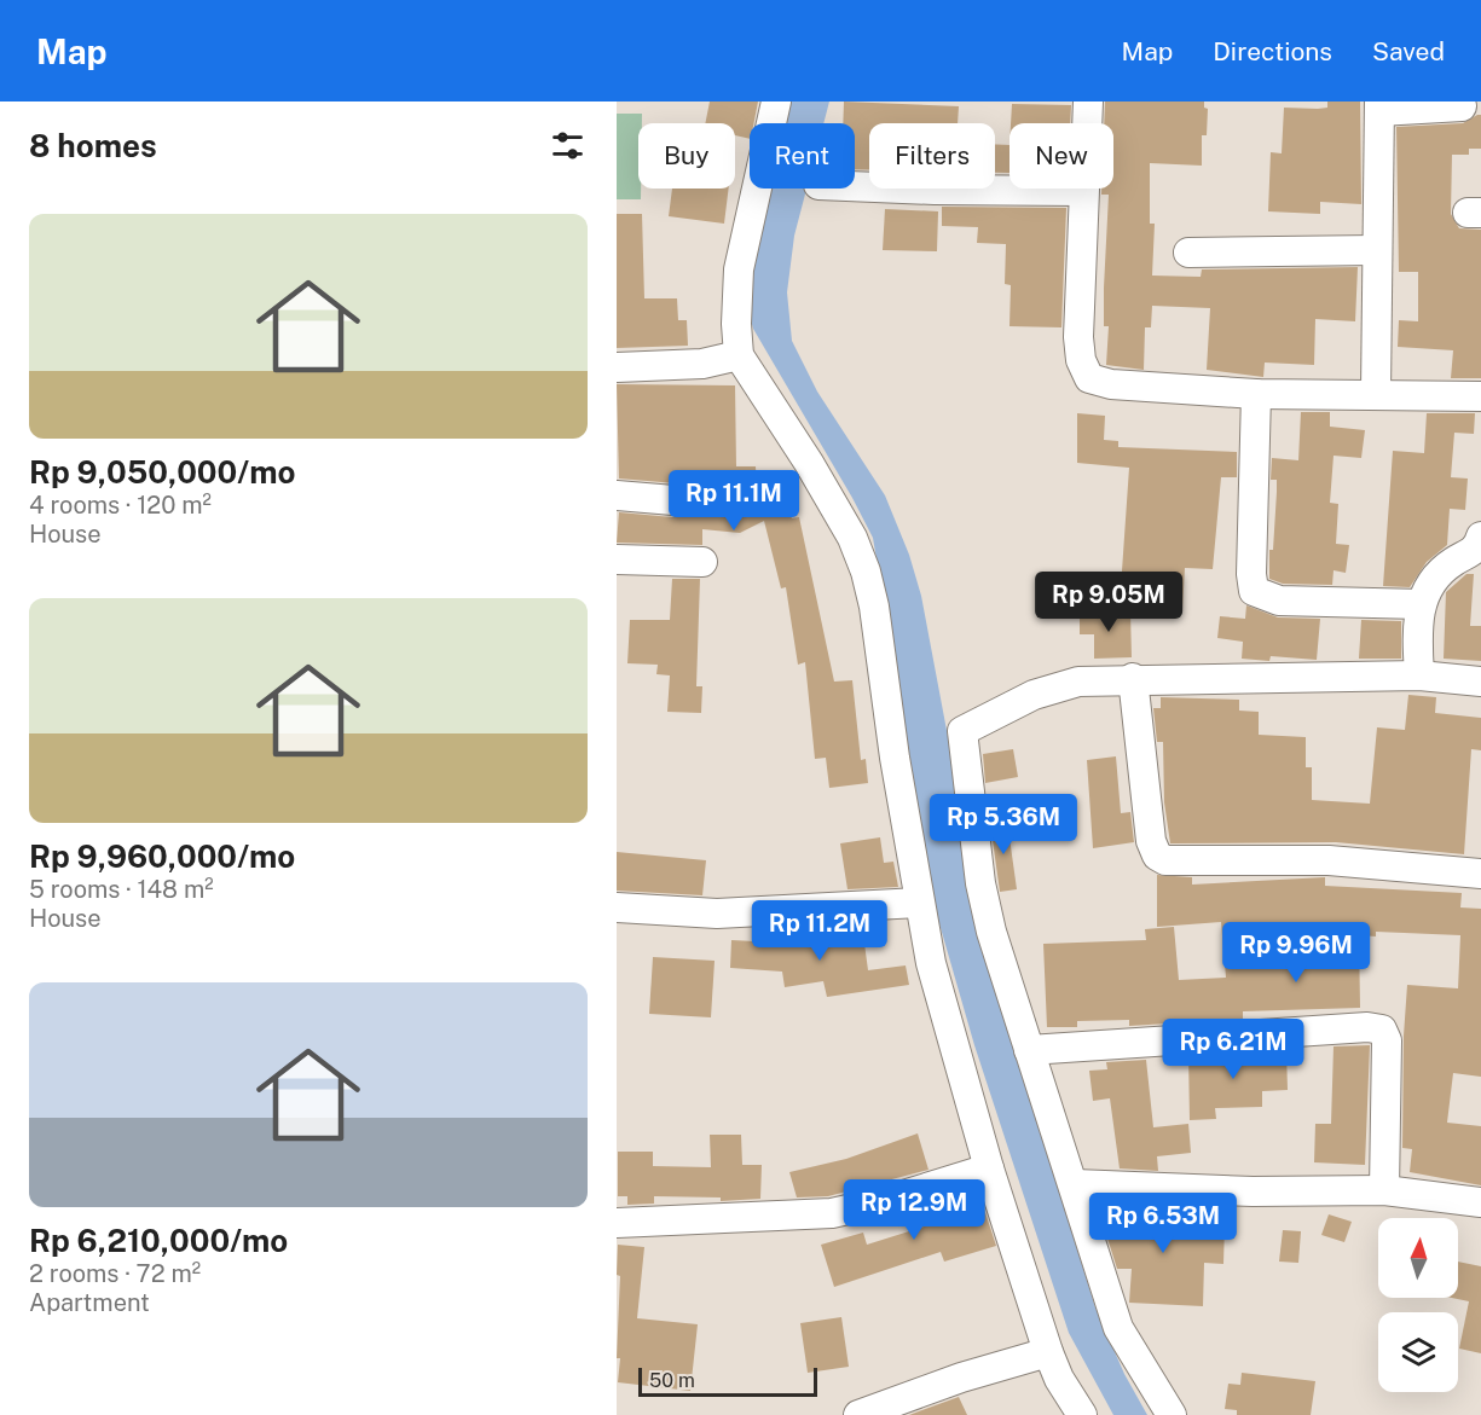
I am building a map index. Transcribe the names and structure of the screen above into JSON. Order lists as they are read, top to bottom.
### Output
{
  "scale_bar": "50 m",
  "north": "top",
  "page": {
    "header": "Map",
    "nav": ["Map", "Directions", "Saved"],
    "heading": "8 homes",
    "chip": [
      "Buy",
      "Rent",
      "Filters",
      "New"
    ],
    "list": [
      {
        "name": "Rp 9,050,000/mo",
        "note": "4 rooms · 120 m² · House"
      },
      {
        "name": "Rp 9,960,000/mo",
        "note": "5 rooms · 148 m² · House"
      },
      {
        "name": "Rp 6,210,000/mo",
        "note": "2 rooms · 72 m² · Apartment"
      }
    ],
    "price": [
      "Rp 11.1M",
      "Rp 9.05M",
      "Rp 5.36M",
      "Rp 11.2M",
      "Rp 9.96M",
      "Rp 6.21M",
      "Rp 12.9M",
      "Rp 6.53M"
    ],
    "scale": "50 m"
  }
}
